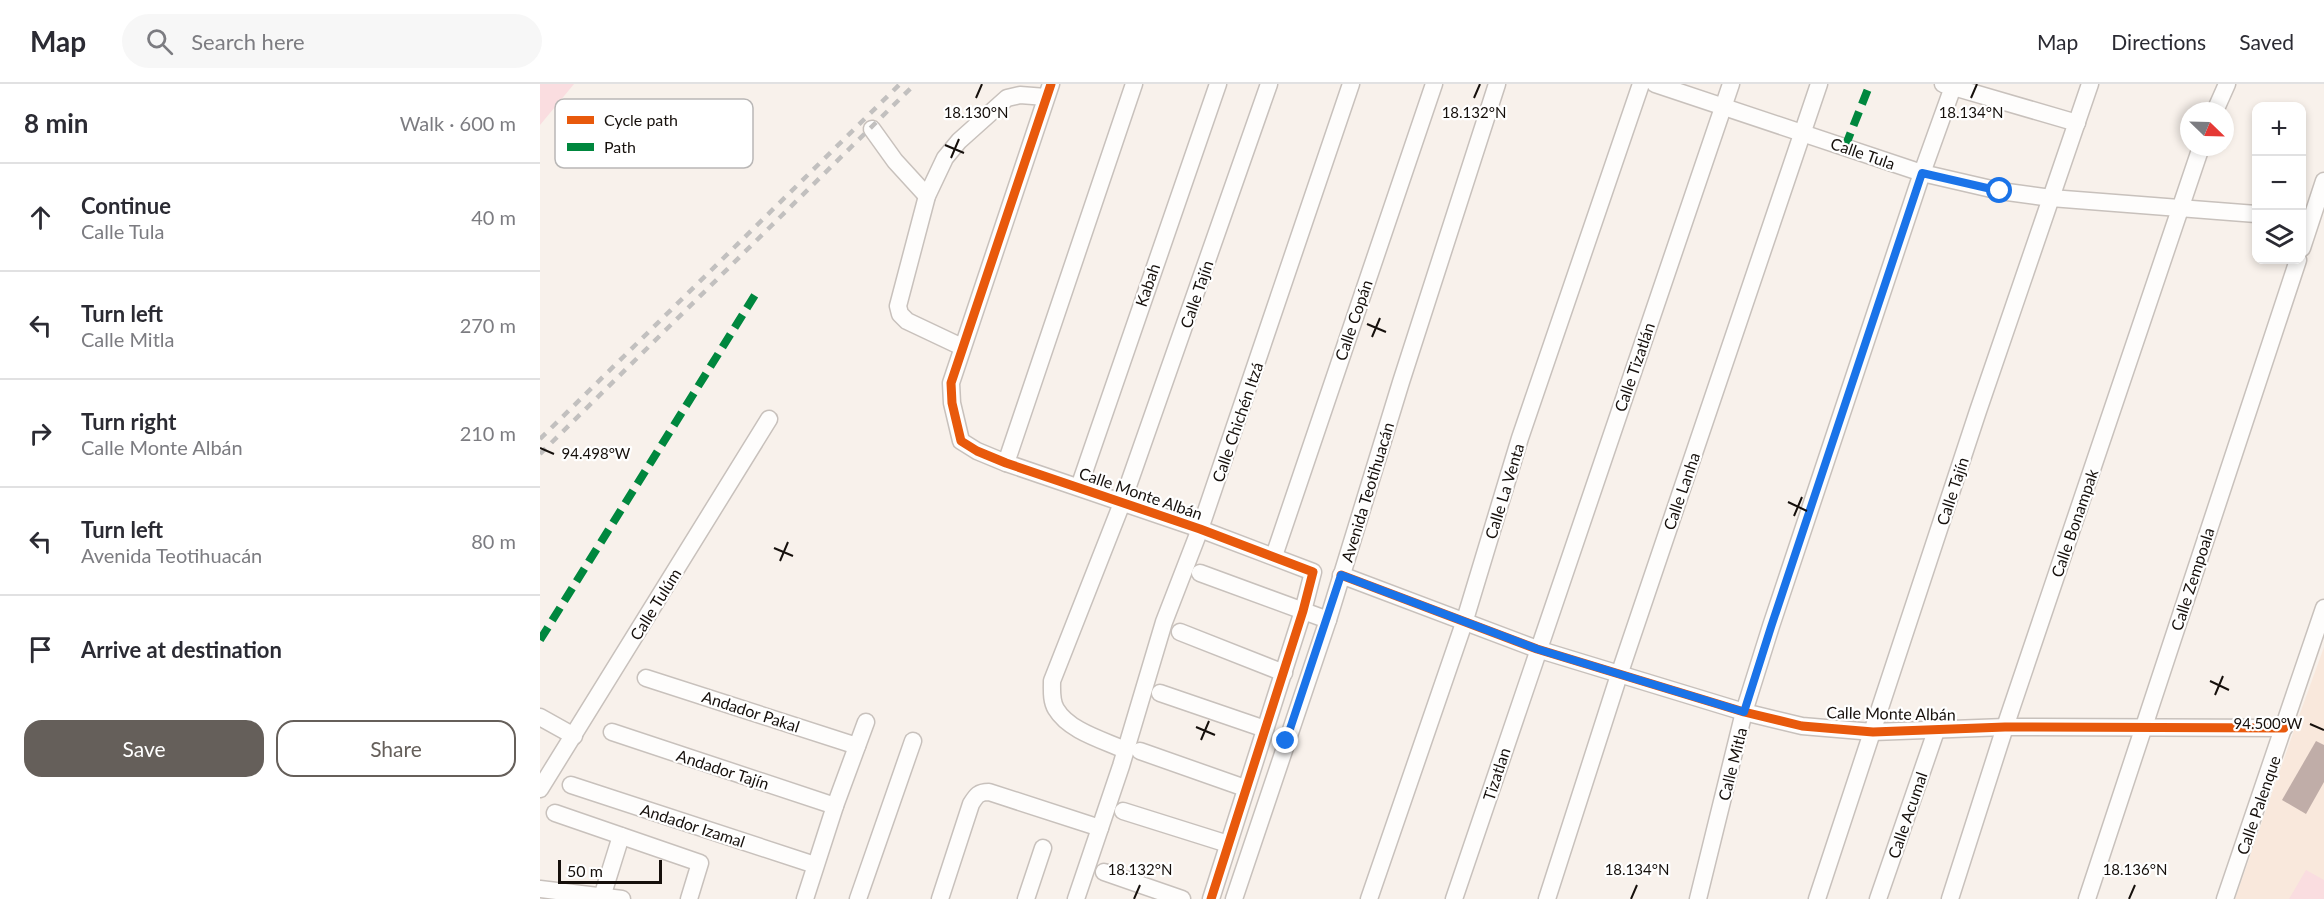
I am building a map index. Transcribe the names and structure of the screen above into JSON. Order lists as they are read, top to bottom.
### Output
{
  "streets": {
    "street": [
      "Calle Tula",
      "Kabah",
      "Calle Tajín",
      "Calle Copán",
      "Calle Tizatlán",
      "Calle Chichén Itzá",
      "Calle La Venta",
      "Calle Lanha",
      "Avenida Teotihuacán",
      "Calle Monte Albán",
      "Calle Bonampak",
      "Calle Zempoala",
      "Calle Tulúm",
      "Andador Pakal",
      "Calle Mitla",
      "Andador Tajín",
      "Tizatlan",
      "Calle Palenque",
      "Calle Acumal",
      "Andador Izamal"
    ]
  },
  "crossings": [
    ["Calle Tula", "Calle Tajín"],
    ["Calle Tula", "Calle Tizatlán"],
    ["Calle Tula", "Calle Lanha"],
    ["Calle Tula", "Calle Bonampak"],
    ["Calle Tula", "Calle Mitla"],
    ["Kabah", "Calle Monte Albán"],
    ["Calle Tajín", "Calle Chichén Itzá"],
    ["Calle Tajín", "Calle Monte Albán"],
    ["Calle Copán", "Calle Monte Albán"],
    ["Calle Tizatlán", "Calle Monte Albán"],
    ["Calle Tizatlán", "Tizatlan"],
    ["Calle Chichén Itzá", "Calle Monte Albán"],
    ["Calle La Venta", "Calle Monte Albán"],
    ["Calle Lanha", "Calle Monte Albán"],
    ["Avenida Teotihuacán", "Calle Monte Albán"],
    ["Calle Monte Albán", "Calle Bonampak"],
    ["Calle Monte Albán", "Calle Zempoala"],
    ["Calle Monte Albán", "Calle Mitla"],
    ["Calle Monte Albán", "Tizatlan"],
    ["Calle Monte Albán", "Calle Palenque"],
    ["Calle Monte Albán", "Calle Acumal"]
  ],
  "legend": ["Cycle path", "Path"],
  "scale_bar": "50 m",
  "north": "bottom right",
  "page": {
    "header": "Map",
    "search": "Search here",
    "nav": ["Map", "Directions", "Saved"],
    "heading": ["8 min", "Walk · 600 m"],
    "map_buttons": ["+", "−"],
    "list": [
      ["Continue", "Calle Tula", "40 m"],
      ["Turn left", "Calle Mitla", "270 m"],
      ["Turn right", "Calle Monte Albán", "210 m"],
      ["Turn left", "Avenida Teotihuacán", "80 m"],
      "Arrive at destination"
    ],
    "buttons": ["Save", "Share"],
    "scale": "50 m"
  },
  "coordinates": [
    "18.130°N",
    "18.132°N",
    "18.134°N",
    "94.498°W",
    "94.500°W",
    "18.136°N"
  ]
}
